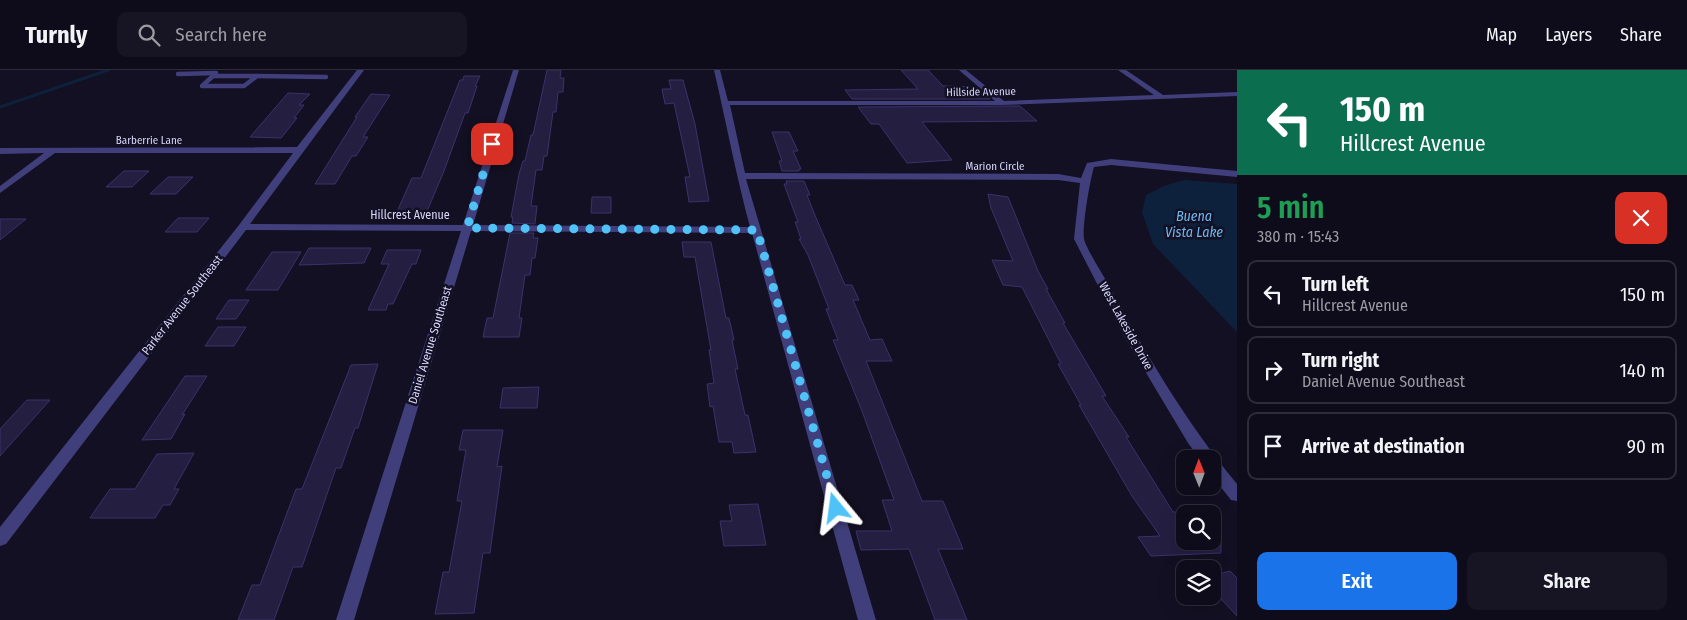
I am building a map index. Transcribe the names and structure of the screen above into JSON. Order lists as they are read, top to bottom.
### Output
{
  "streets": {
    "street": [
      "Hillside Avenue",
      "Barberrie Lane",
      "Marion Circle",
      "Hillcrest Avenue",
      "Parker Avenue Southeast",
      "West Lakeside Drive",
      "Daniel Avenue Southeast"
    ]
  },
  "crossings": [
    ["Barberrie Lane", "Parker Avenue Southeast"],
    ["Marion Circle", "West Lakeside Drive"],
    ["Hillcrest Avenue", "Parker Avenue Southeast"],
    ["Hillcrest Avenue", "Daniel Avenue Southeast"]
  ],
  "water": ["Buena Vista Lake"],
  "north": "top",
  "page": {
    "header": "Turnly",
    "search": "Search here",
    "nav": ["Map", "Layers", "Share"],
    "turn": ["150 m", "Hillcrest Avenue"],
    "heading": ["5 min", "380 m · 15:43"],
    "list": [
      {
        "name": "Turn left",
        "note": "Hillcrest Avenue",
        "value": "150 m"
      },
      {
        "name": "Turn right",
        "note": "Daniel Avenue Southeast",
        "value": "140 m"
      },
      {
        "name": "Arrive at destination",
        "value": "90 m"
      }
    ],
    "buttons": ["Exit", "Share"]
  }
}
